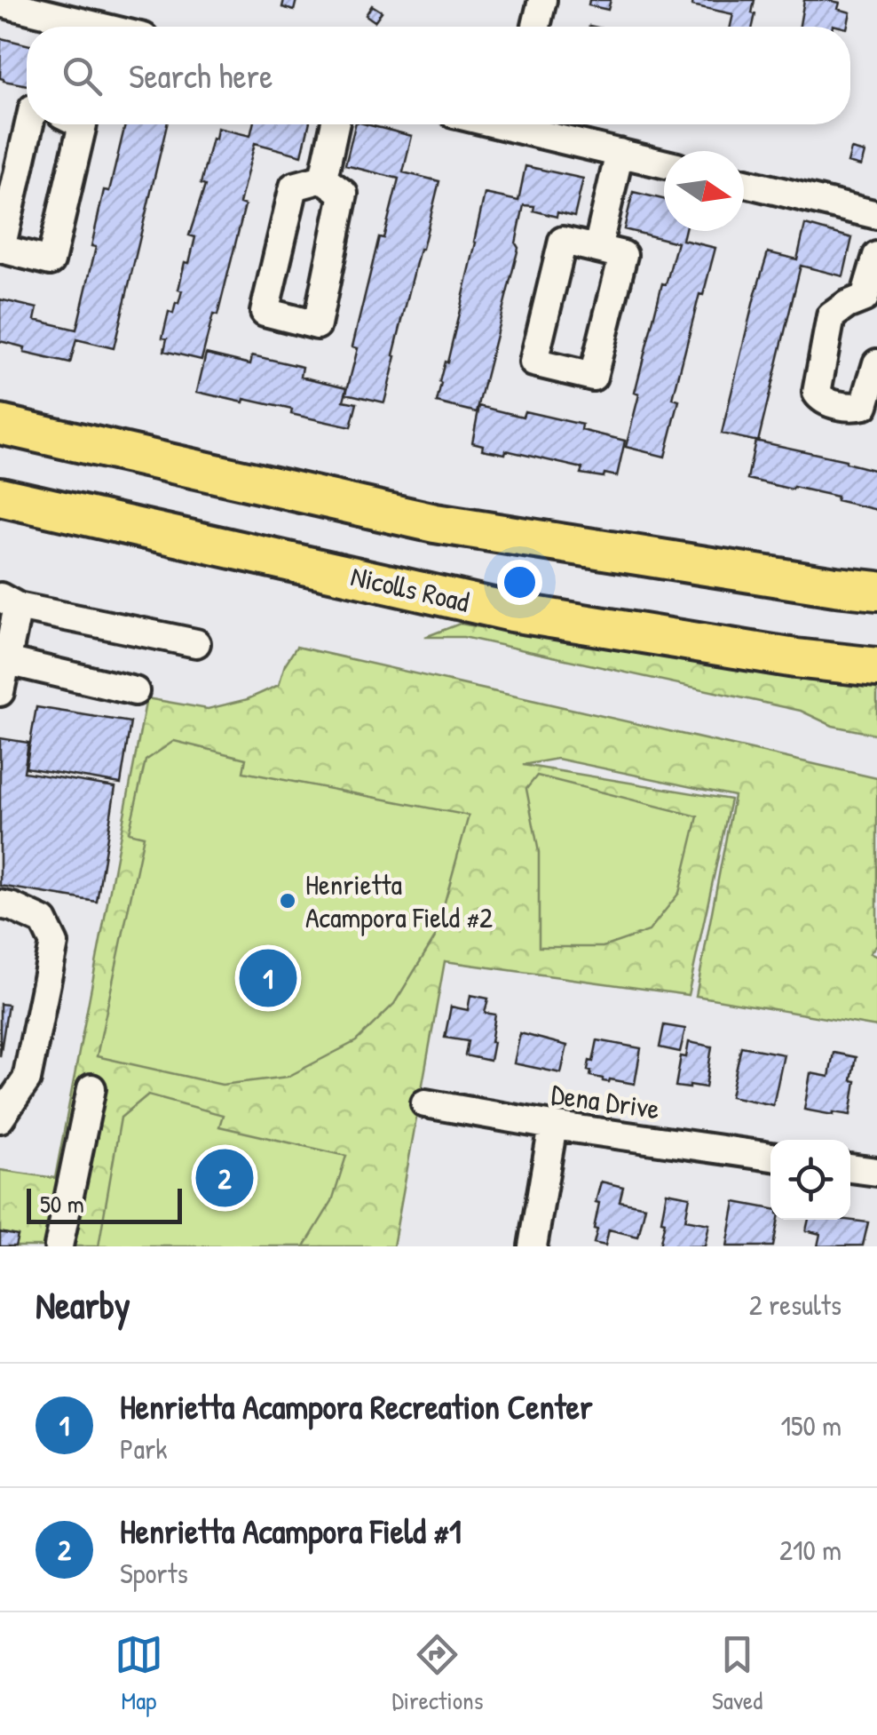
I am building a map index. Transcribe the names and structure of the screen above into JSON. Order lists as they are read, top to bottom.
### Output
{
  "streets": {
    "highway": ["Nicolls Road"],
    "street": ["Dena Drive"]
  },
  "places": ["Henrietta Acampora Field #2"],
  "scale_bar": "50 m",
  "north": "right",
  "page": {
    "search": "Search here",
    "pins": ["1", "2"],
    "scale": "50 m",
    "heading": ["Nearby", "2 results"],
    "list": [
      {
        "mark": "1",
        "name": "Henrietta Acampora Recreation Center",
        "note": "Park",
        "value": "150 m"
      },
      {
        "mark": "2",
        "name": "Henrietta Acampora Field #1",
        "note": "Sports",
        "value": "210 m"
      }
    ],
    "nav": ["Map", "Directions", "Saved"]
  }
}
